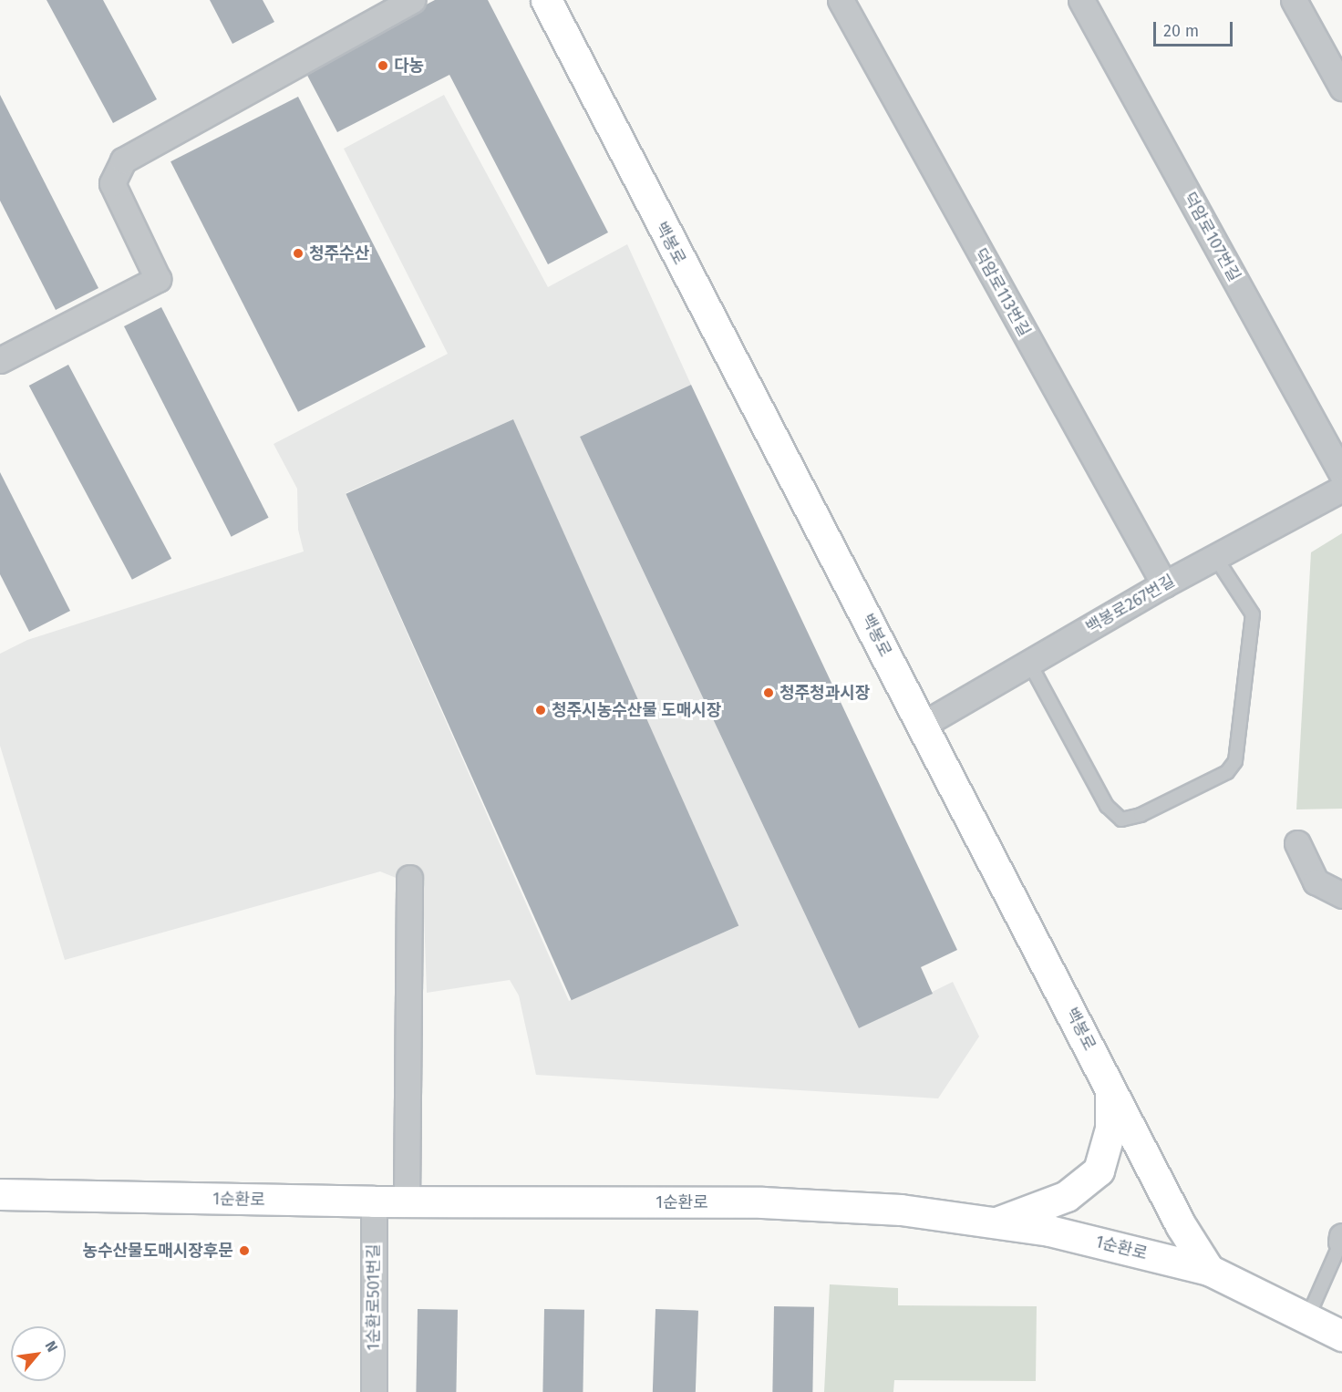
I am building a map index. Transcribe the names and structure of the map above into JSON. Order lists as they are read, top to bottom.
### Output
{
  "streets": {
    "street": [
      "덕암로107번길",
      "백봉로",
      "덕암로113번길",
      "백봉로267번길",
      "1순환로",
      "1순환로501번길"
    ]
  },
  "crossings": [
    ["백봉로", "백봉로267번길"],
    ["백봉로", "1순환로"],
    ["덕암로113번길", "백봉로267번길"],
    ["1순환로", "1순환로501번길"]
  ],
  "places": [
    "다농",
    "청주수산",
    "청주청과시장",
    "청주시농수산물 도매시장",
    "농수산물도매시장후문"
  ],
  "scale_bar": "20 m",
  "north": "top right"
}
